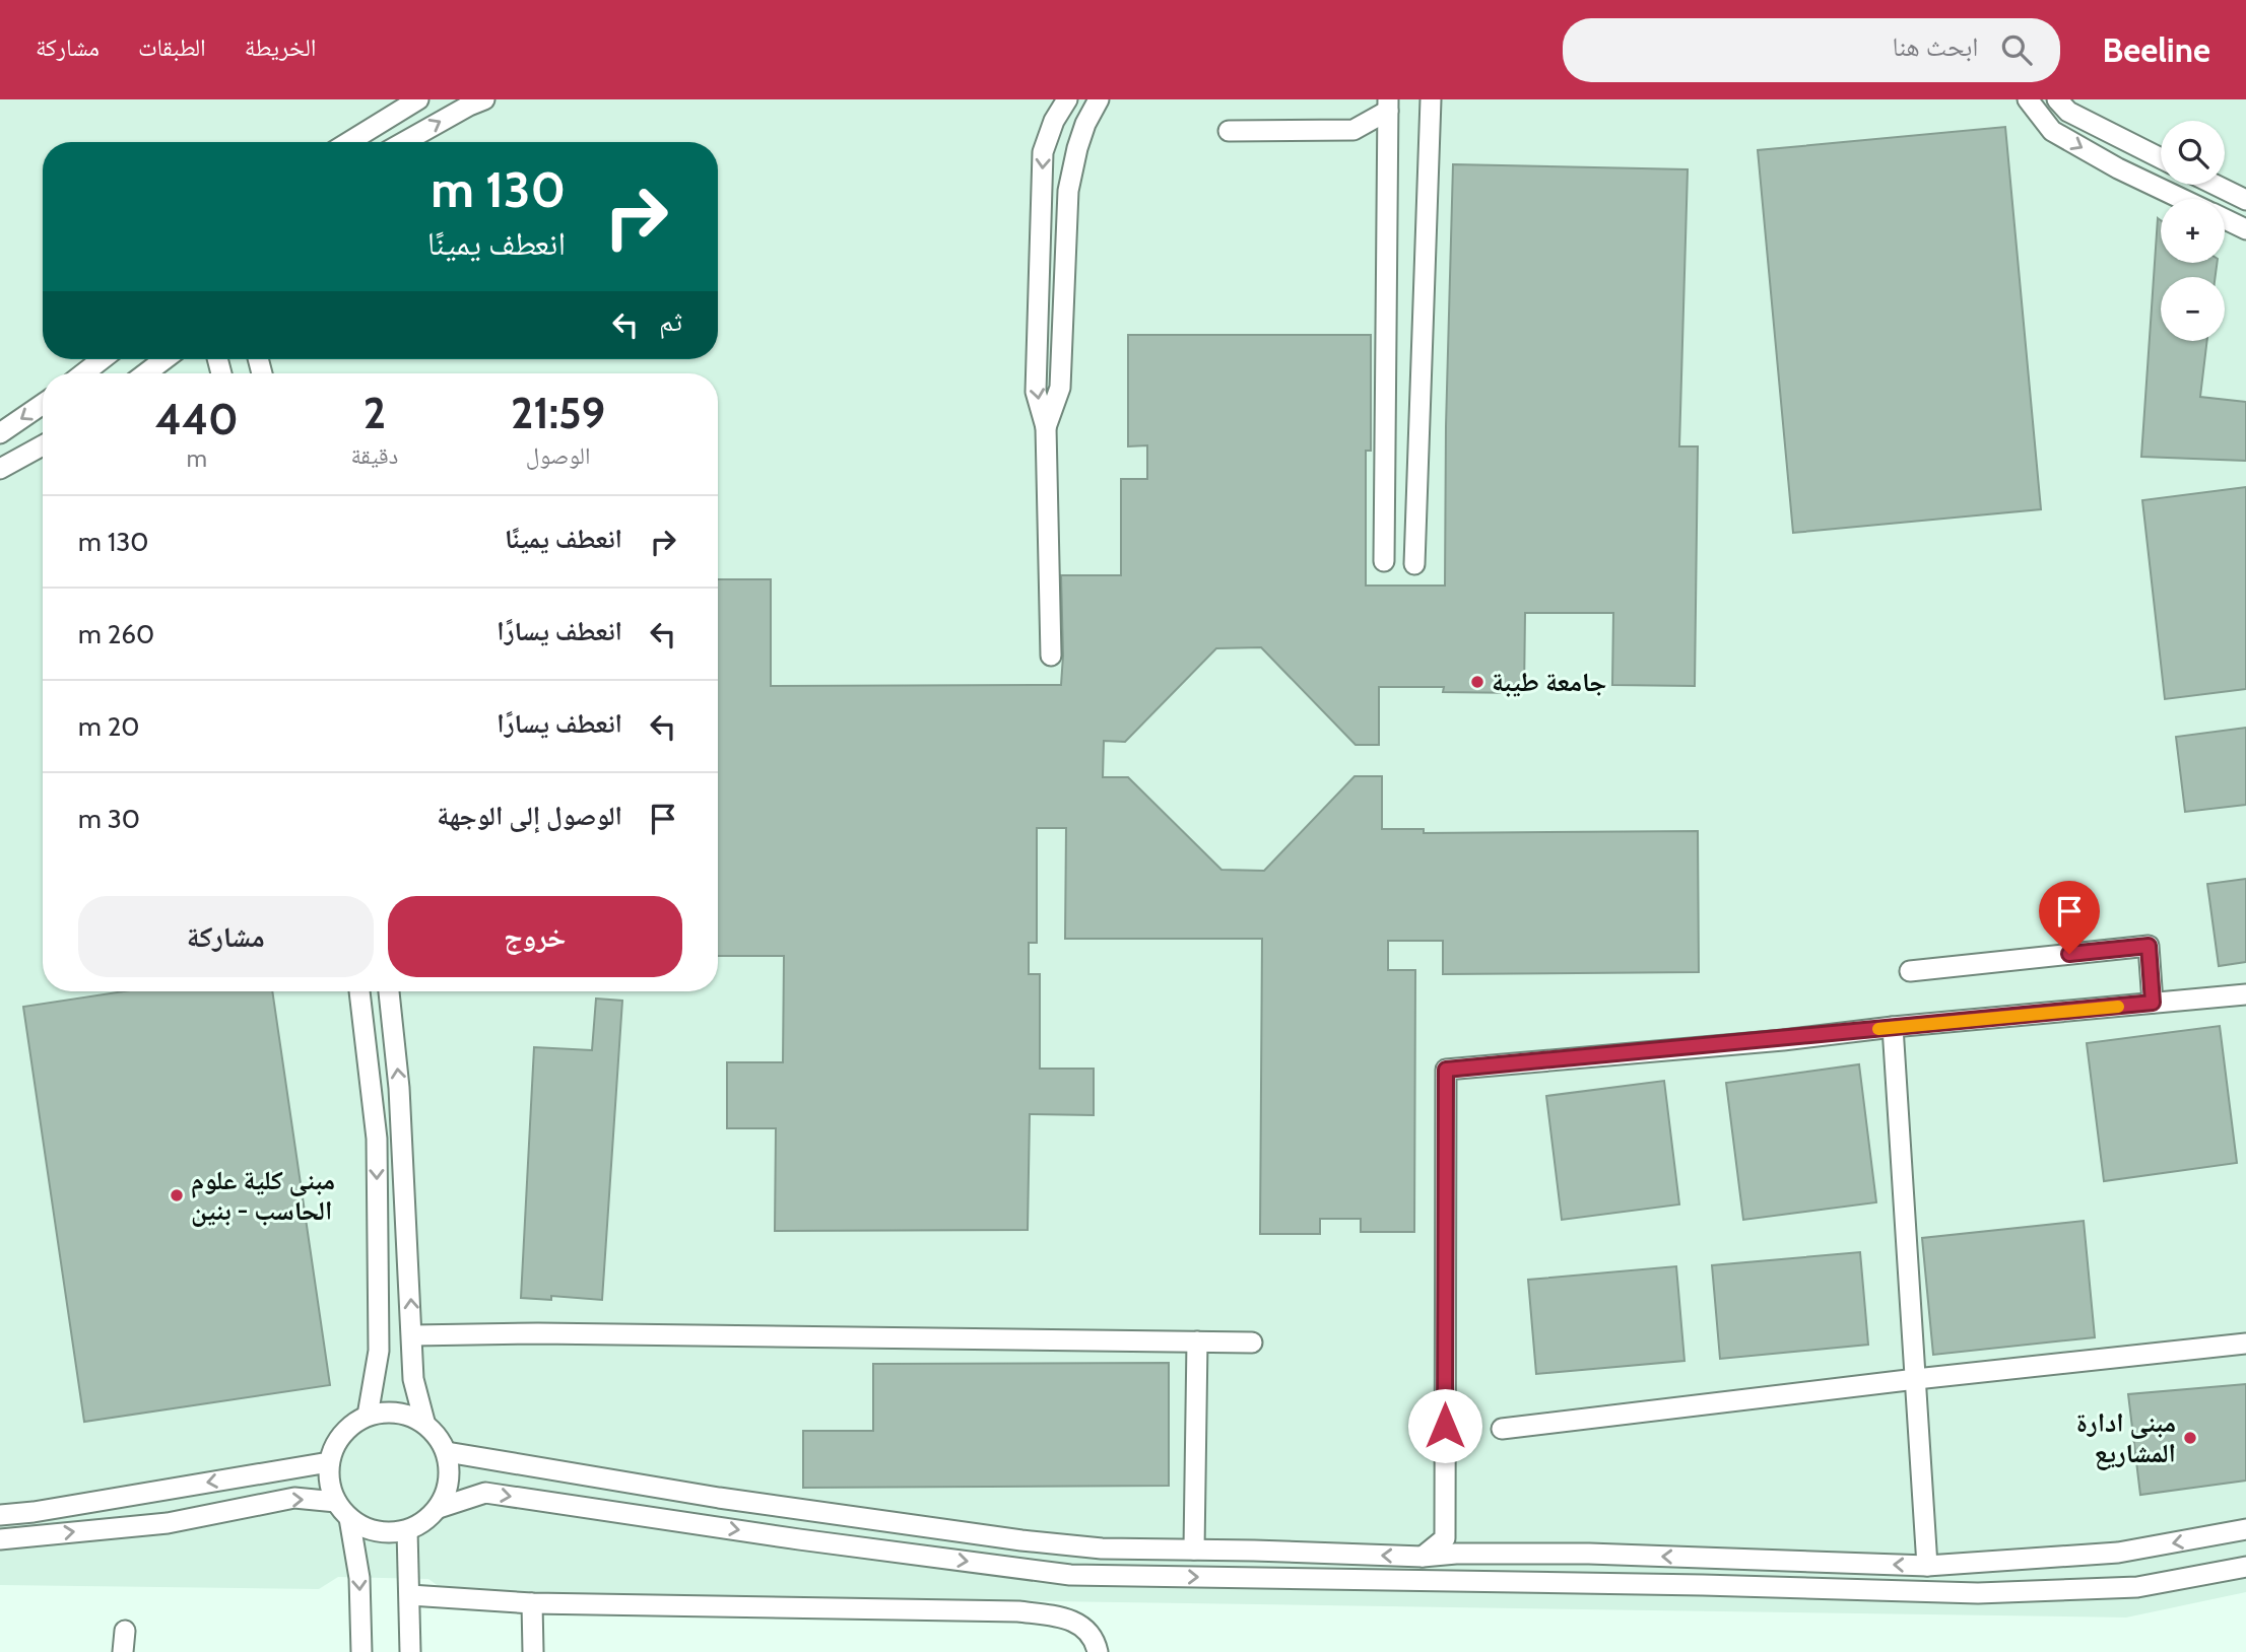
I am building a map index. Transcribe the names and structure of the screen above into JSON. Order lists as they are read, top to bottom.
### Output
{
  "places": ["جامعة طيبة", "مبنى كلية علوم الحاسب - بنين", "مبنى ادارة المشاريع"],
  "page": {
    "header": "Beeline",
    "search": "ابحث هنا",
    "nav": ["الخريطة", "الطبقات", "مشاركة"],
    "map_buttons": ["+", "−"],
    "turn": ["130 m", "انعطف يمينًا"],
    "then": "ثم",
    "eta": [
      "21:59",
      "الوصول",
      "2",
      "دقيقة",
      "440",
      "m"
    ],
    "list": [
      {
        "name": "انعطف يمينًا",
        "value": "130 m"
      },
      {
        "name": "انعطف يسارًا",
        "value": "260 m"
      },
      {
        "name": "انعطف يسارًا",
        "value": "20 m"
      },
      {
        "name": "الوصول إلى الوجهة",
        "value": "30 m"
      }
    ],
    "buttons": ["خروج", "مشاركة"]
  }
}
